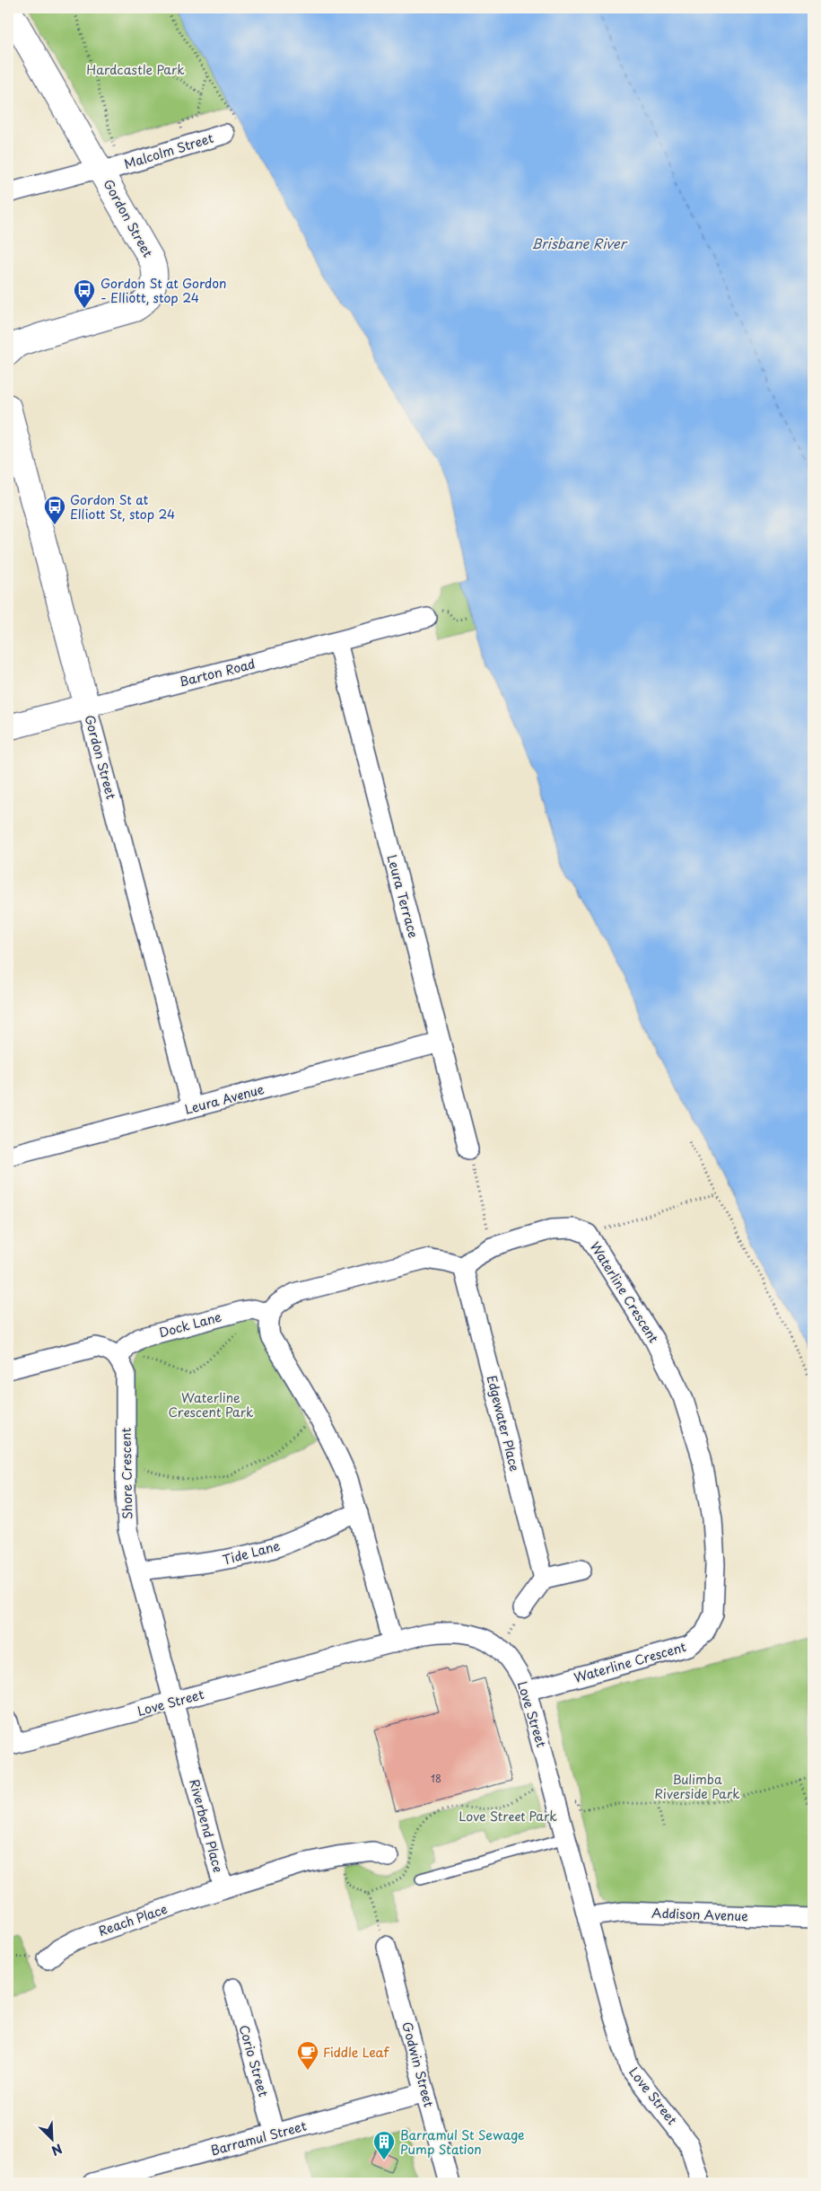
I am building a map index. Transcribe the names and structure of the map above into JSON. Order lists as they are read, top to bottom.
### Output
{
  "streets": {
    "street": [
      "Malcolm Street",
      "Gordon Street",
      "Barton Road",
      "Leura Terrace",
      "Leura Avenue",
      "Waterline Crescent",
      "Dock Lane",
      "Edgewater Place",
      "Shore Crescent",
      "Tide Lane",
      "Love Street",
      "Riverbend Place",
      "Addison Avenue",
      "Reach Place",
      "Corio Street",
      "Godwin Street",
      "Barramul Street"
    ]
  },
  "crossings": [
    ["Malcolm Street", "Gordon Street"],
    ["Gordon Street", "Barton Road"],
    ["Gordon Street", "Leura Avenue"],
    ["Barton Road", "Leura Terrace"],
    ["Leura Terrace", "Leura Avenue"],
    ["Waterline Crescent", "Edgewater Place"],
    ["Waterline Crescent", "Love Street"],
    ["Dock Lane", "Shore Crescent"],
    ["Shore Crescent", "Tide Lane"],
    ["Shore Crescent", "Love Street"],
    ["Shore Crescent", "Riverbend Place"],
    ["Love Street", "Riverbend Place"],
    ["Love Street", "Addison Avenue"],
    ["Riverbend Place", "Reach Place"],
    ["Corio Street", "Barramul Street"],
    ["Godwin Street", "Barramul Street"]
  ],
  "water": ["Brisbane River"],
  "parks": [
    "Hardcastle Park",
    "Waterline Crescent Park",
    "Bulimba Riverside Park",
    "Love Street Park"
  ],
  "places": {
    "bus stop": ["Gordon St at Gordon - Elliott, stop 24", "Gordon St at Elliott St, stop 24"],
    "cafe": ["Fiddle Leaf"],
    "building": ["Barramul St Sewage Pump Station"]
  },
  "house_numbers": ["18"],
  "north": "bottom right"
}
